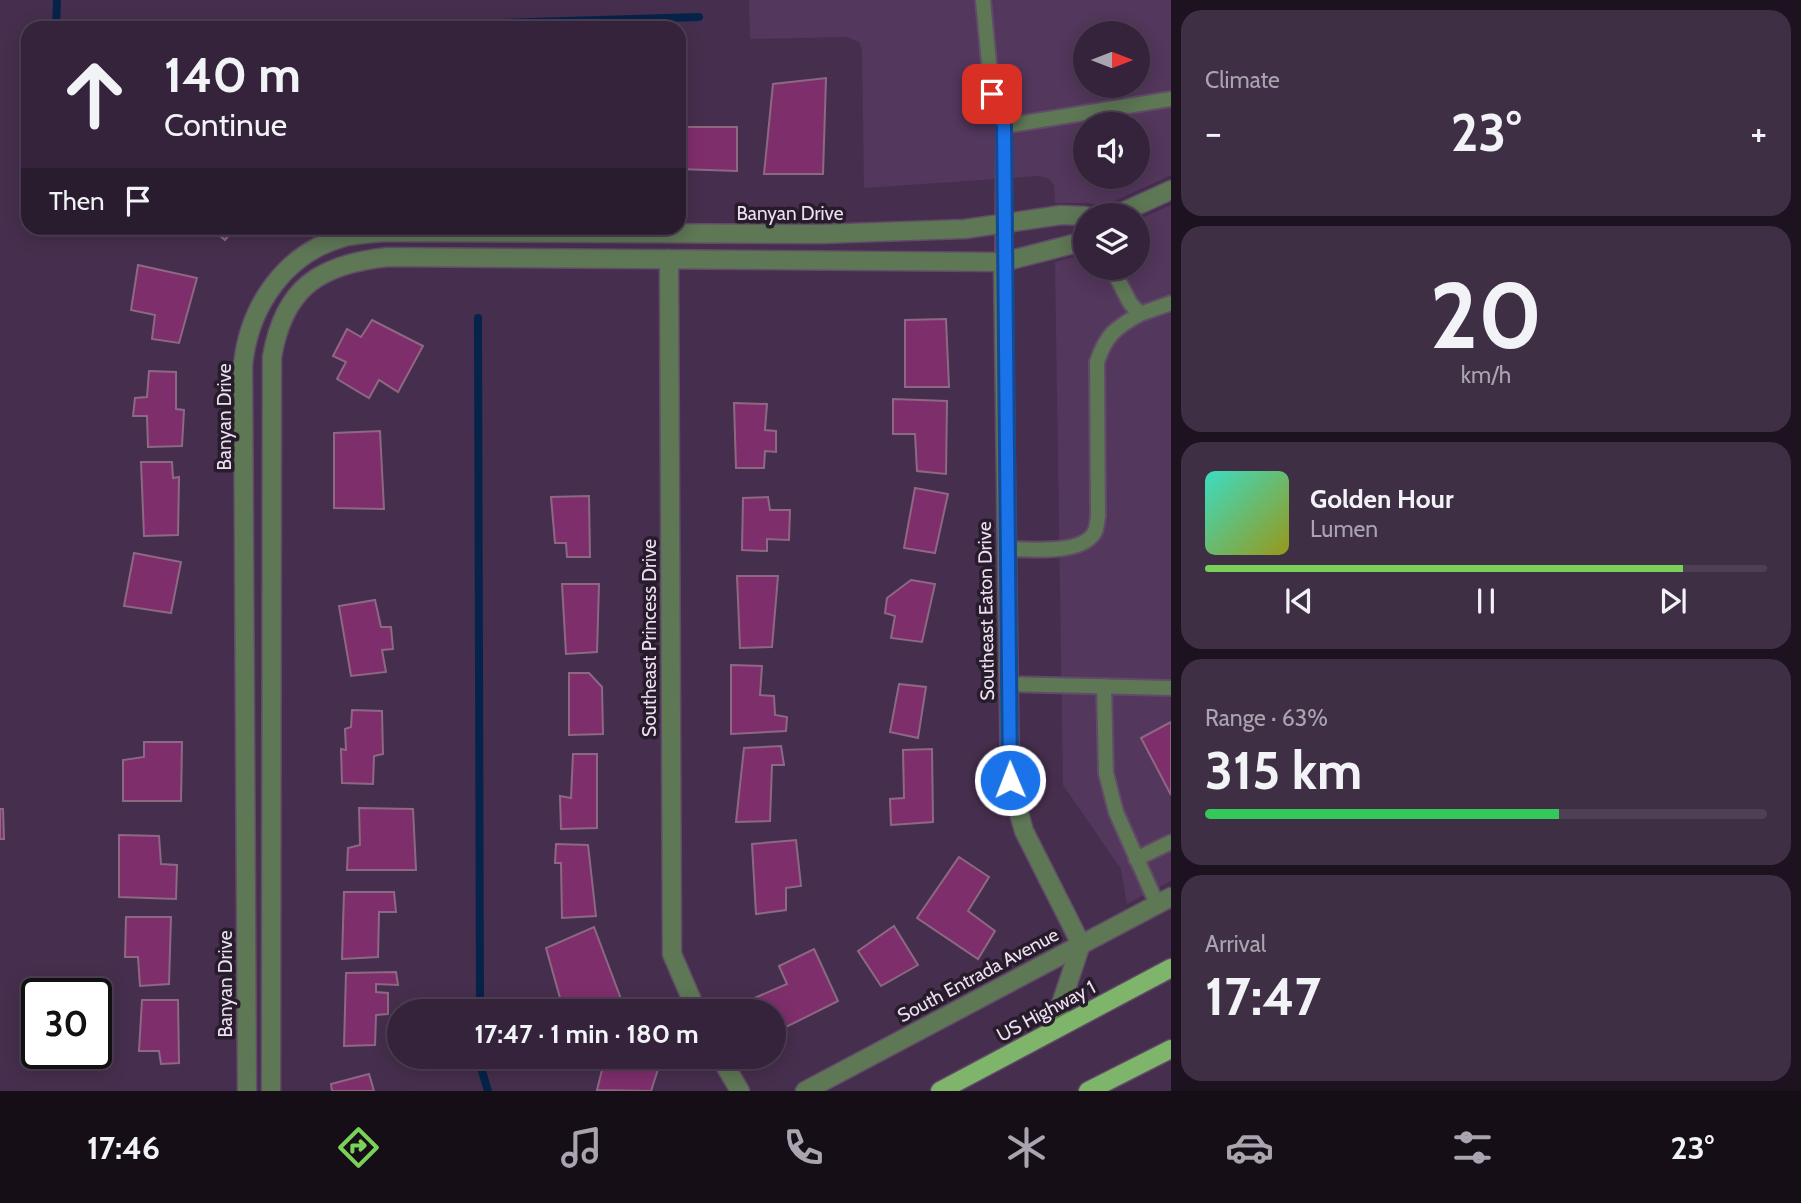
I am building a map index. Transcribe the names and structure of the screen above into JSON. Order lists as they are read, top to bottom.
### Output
{
  "streets": {
    "main road": ["US Highway 1"],
    "street": [
      "Banyan Drive",
      "Southeast Eaton Drive",
      "Southeast Princess Drive",
      "South Entrada Avenue"
    ]
  },
  "crossings": [
    ["Southeast Eaton Drive", "South Entrada Avenue"]
  ],
  "north": "right",
  "page": {
    "tile": [
      "Climate",
      ["20", "km/h"],
      ["Range · 63%", "315 km"],
      ["Arrival", "17:47"]
    ],
    "turn": ["140 m", "Continue"],
    "heat": ["−", "23°", "+"],
    "then": "Then",
    "song": ["Golden Hour", "Lumen"],
    "limit": "30",
    "trip": "17:47 · 1 min · 180 m",
    "tabs": ["17:46", "23°"]
  }
}
